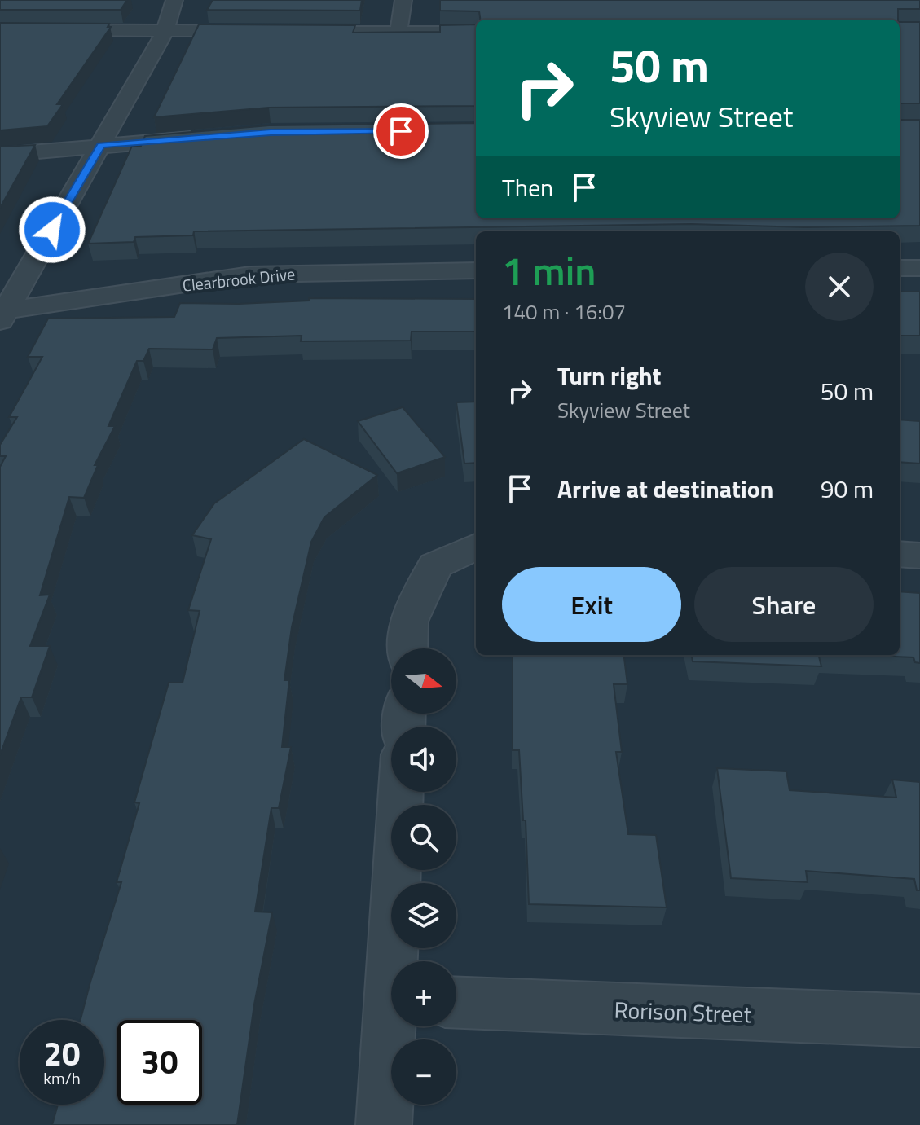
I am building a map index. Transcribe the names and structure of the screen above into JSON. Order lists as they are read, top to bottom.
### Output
{
  "streets": {
    "street": ["Clearbrook Drive", "Rorison Street"]
  },
  "north": "right",
  "page": {
    "turn": ["50 m", "Skyview Street"],
    "then": "Then",
    "heading": ["1 min", "140 m · 16:07"],
    "list": [
      {
        "name": "Turn right",
        "note": "Skyview Street",
        "value": "50 m"
      },
      {
        "name": "Arrive at destination",
        "value": "90 m"
      }
    ],
    "buttons": ["Exit", "Share"],
    "map_buttons": ["+", "−"],
    "speed": "20 km/h",
    "limit": "30"
  }
}
